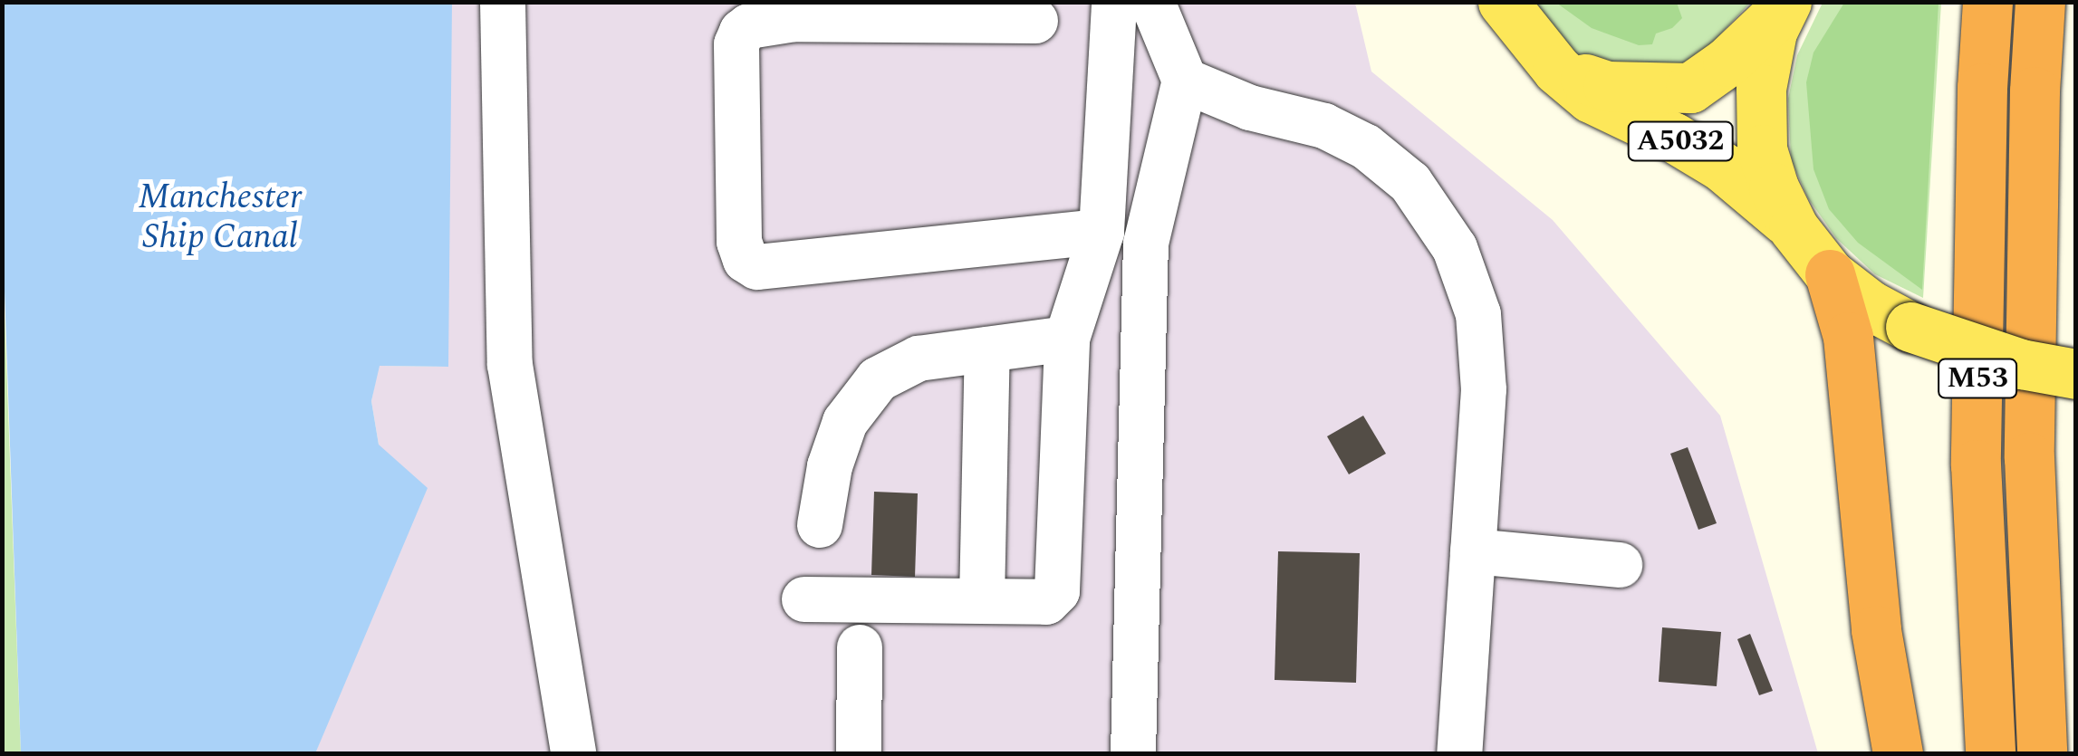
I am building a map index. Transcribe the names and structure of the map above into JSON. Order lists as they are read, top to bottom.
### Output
{
  "streets": {
    "highway": ["M53"],
    "main road": ["A5032"]
  },
  "water": ["Manchester Ship Canal"]
}
